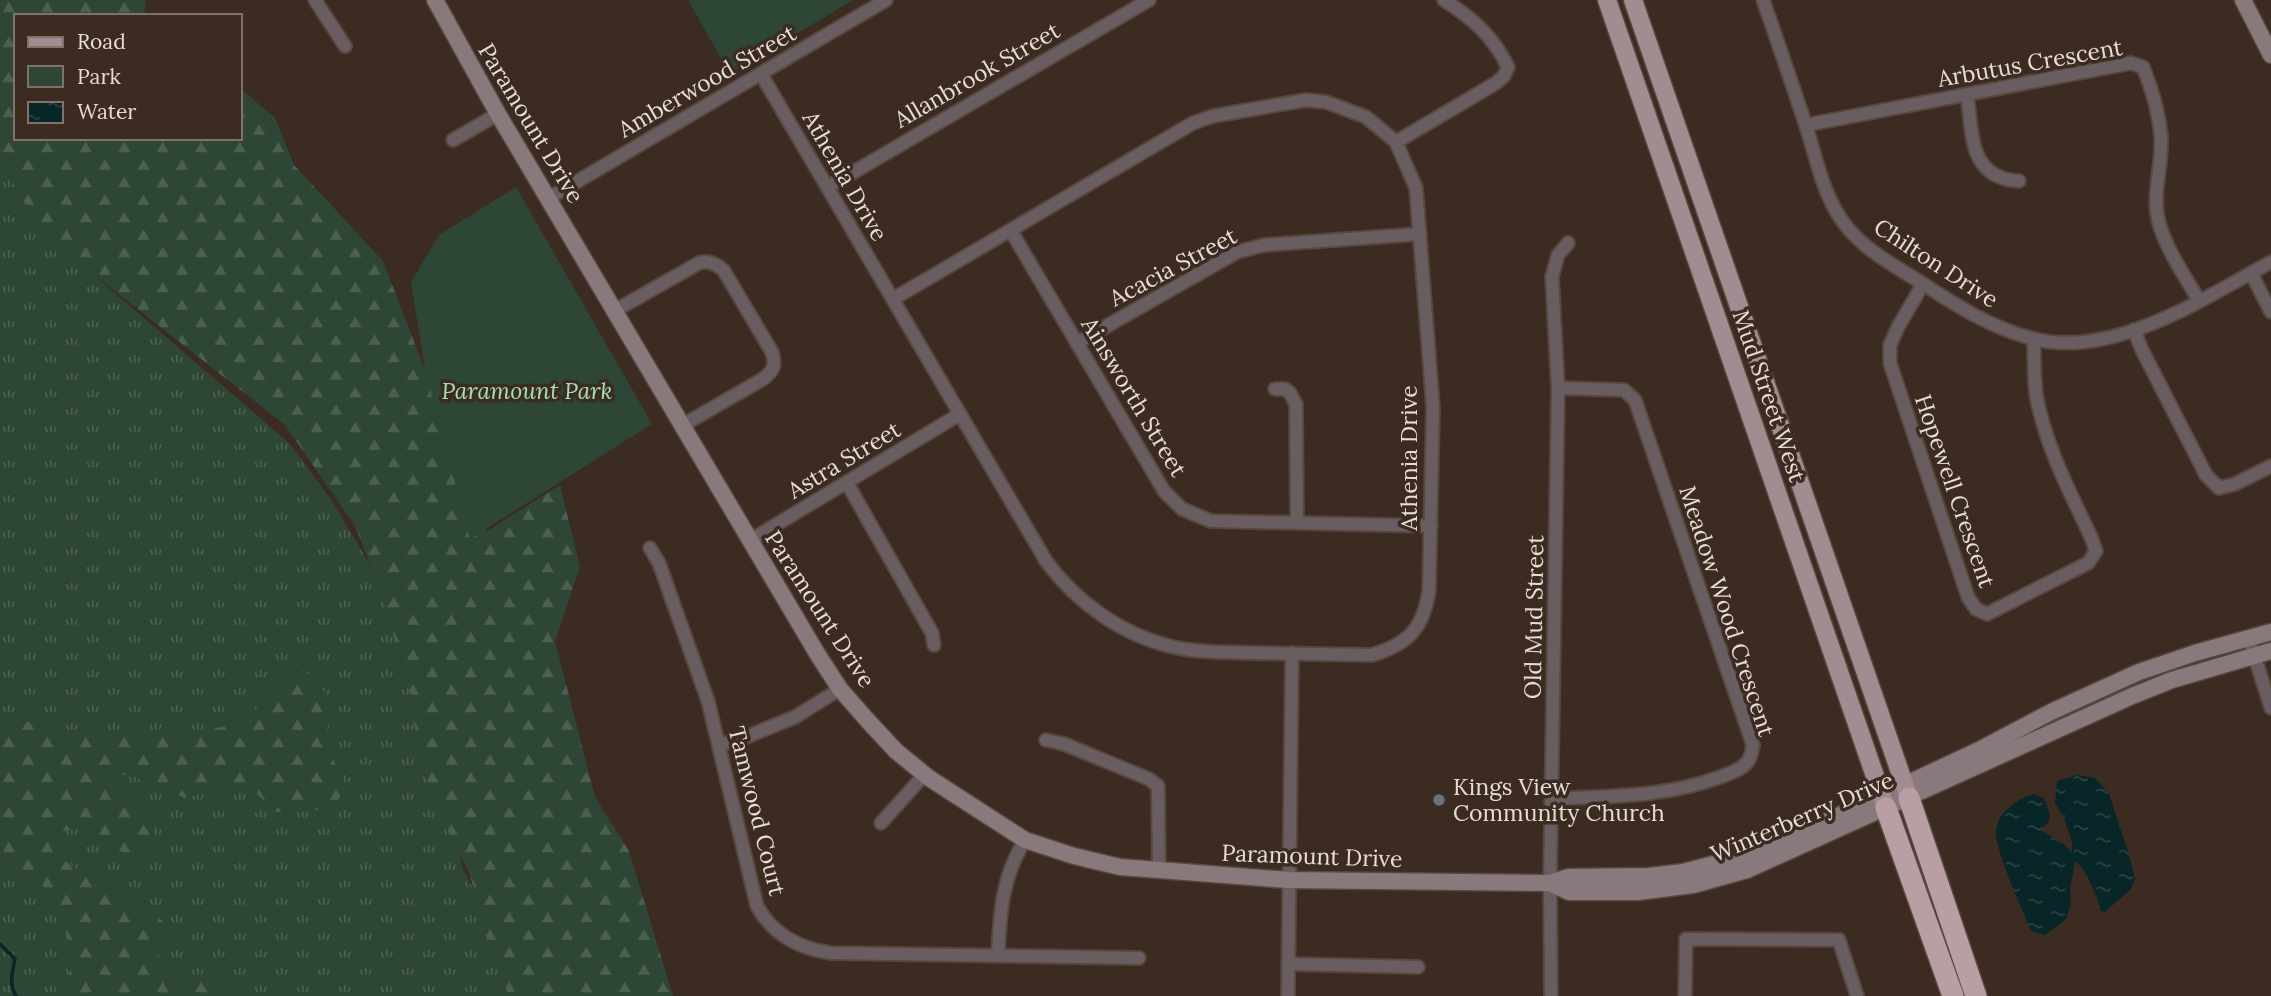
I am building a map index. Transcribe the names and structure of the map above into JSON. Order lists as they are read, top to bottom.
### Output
{
  "streets": {
    "main road": ["Mud Street West"],
    "street": [
      "Arbutus Crescent",
      "Allanbrook Street",
      "Amberwood Street",
      "Paramount Drive",
      "Athenia Drive",
      "Chilton Drive",
      "Acacia Street",
      "Ainsworth Street",
      "Astra Street",
      "Hopewell Crescent",
      "Meadow Wood Crescent",
      "Old Mud Street",
      "Tamwood Court",
      "Winterberry Drive"
    ]
  },
  "crossings": [
    ["Arbutus Crescent", "Chilton Drive"],
    ["Allanbrook Street", "Athenia Drive"],
    ["Amberwood Street", "Paramount Drive"],
    ["Amberwood Street", "Athenia Drive"],
    ["Paramount Drive", "Astra Street"],
    ["Paramount Drive", "Old Mud Street"],
    ["Paramount Drive", "Winterberry Drive"],
    ["Athenia Drive", "Acacia Street"],
    ["Athenia Drive", "Ainsworth Street"],
    ["Athenia Drive", "Astra Street"],
    ["Chilton Drive", "Hopewell Crescent"],
    ["Acacia Street", "Ainsworth Street"],
    ["Mud Street West", "Winterberry Drive"],
    ["Meadow Wood Crescent", "Old Mud Street"],
    ["Old Mud Street", "Winterberry Drive"]
  ],
  "parks": ["Paramount Park"],
  "places": ["Kings View Community Church"],
  "legend": ["Road", "Park", "Water"]
}
